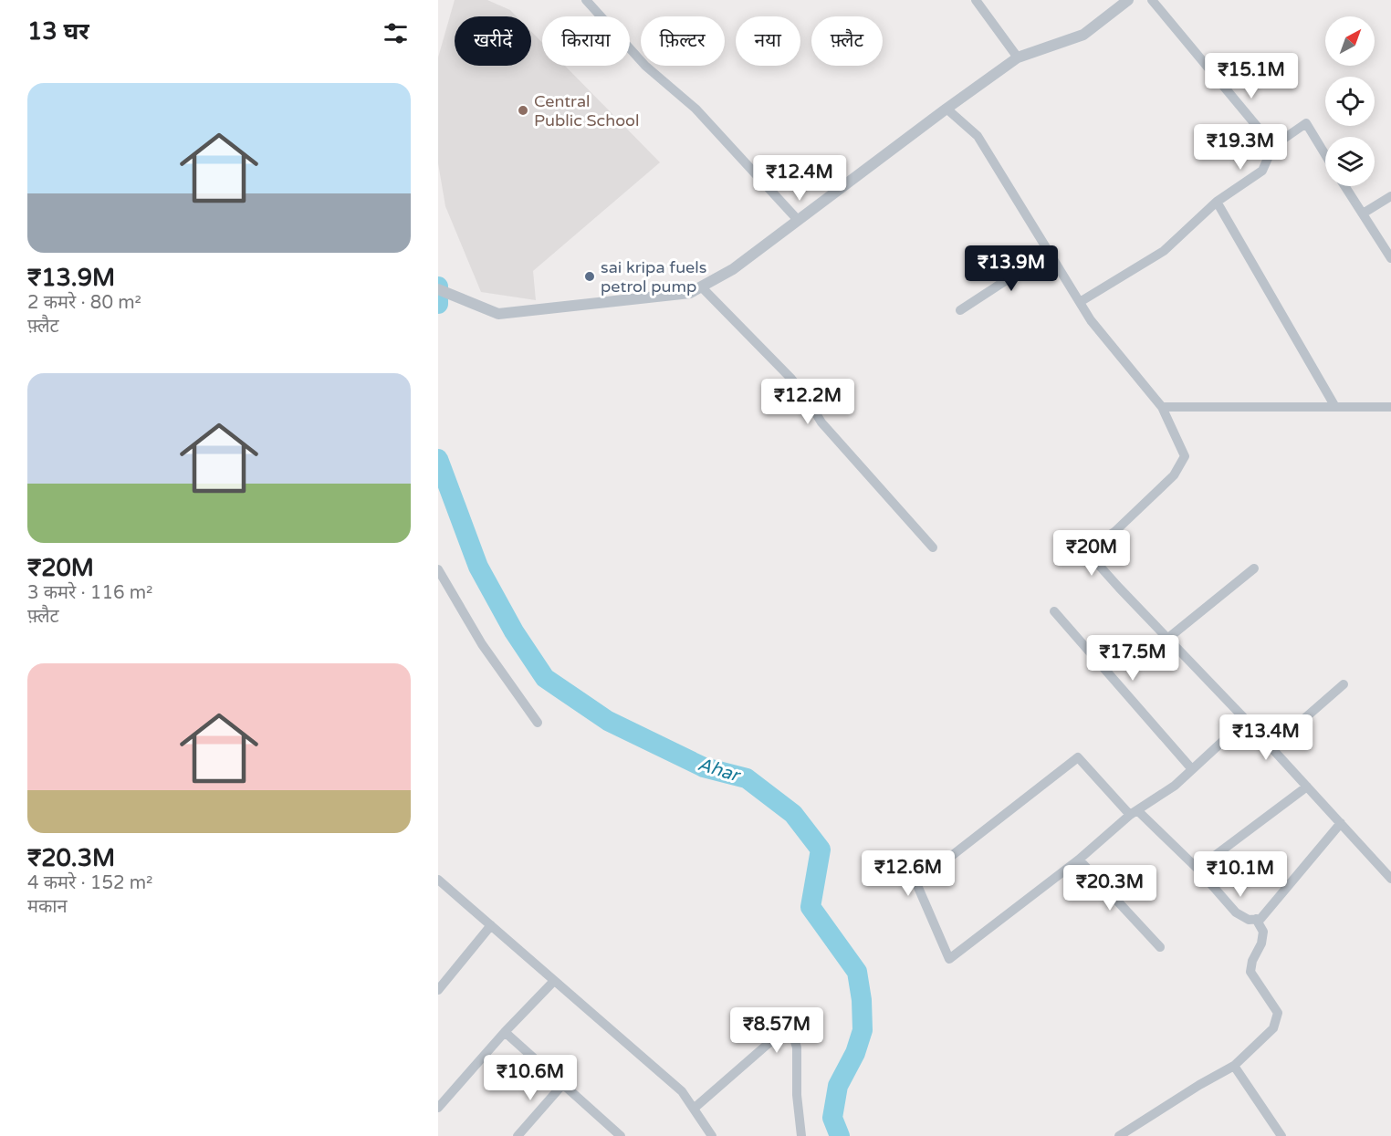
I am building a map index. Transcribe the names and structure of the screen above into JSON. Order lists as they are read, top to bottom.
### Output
{
  "water": ["Ahar"],
  "places": ["Central Public School", "sai kripa fuels petrol pump"],
  "north": "top right",
  "page": {
    "heading": "13 घर",
    "chip": [
      "खरीदें",
      "किराया",
      "फ़िल्टर",
      "नया",
      "फ़्लैट"
    ],
    "price": [
      "₹15.1M",
      "₹19.3M",
      "₹12.4M",
      "₹13.9M",
      "₹12.2M",
      "₹20M",
      "₹17.5M",
      "₹13.4M",
      "₹12.6M",
      "₹10.1M",
      "₹20.3M",
      "₹8.57M",
      "₹10.6M"
    ],
    "list": [
      {
        "name": "₹13.9M",
        "note": "2 कमरे · 80 m² · फ़्लैट"
      },
      {
        "name": "₹20M",
        "note": "3 कमरे · 116 m² · फ़्लैट"
      },
      {
        "name": "₹20.3M",
        "note": "4 कमरे · 152 m² · मकान"
      }
    ]
  }
}
